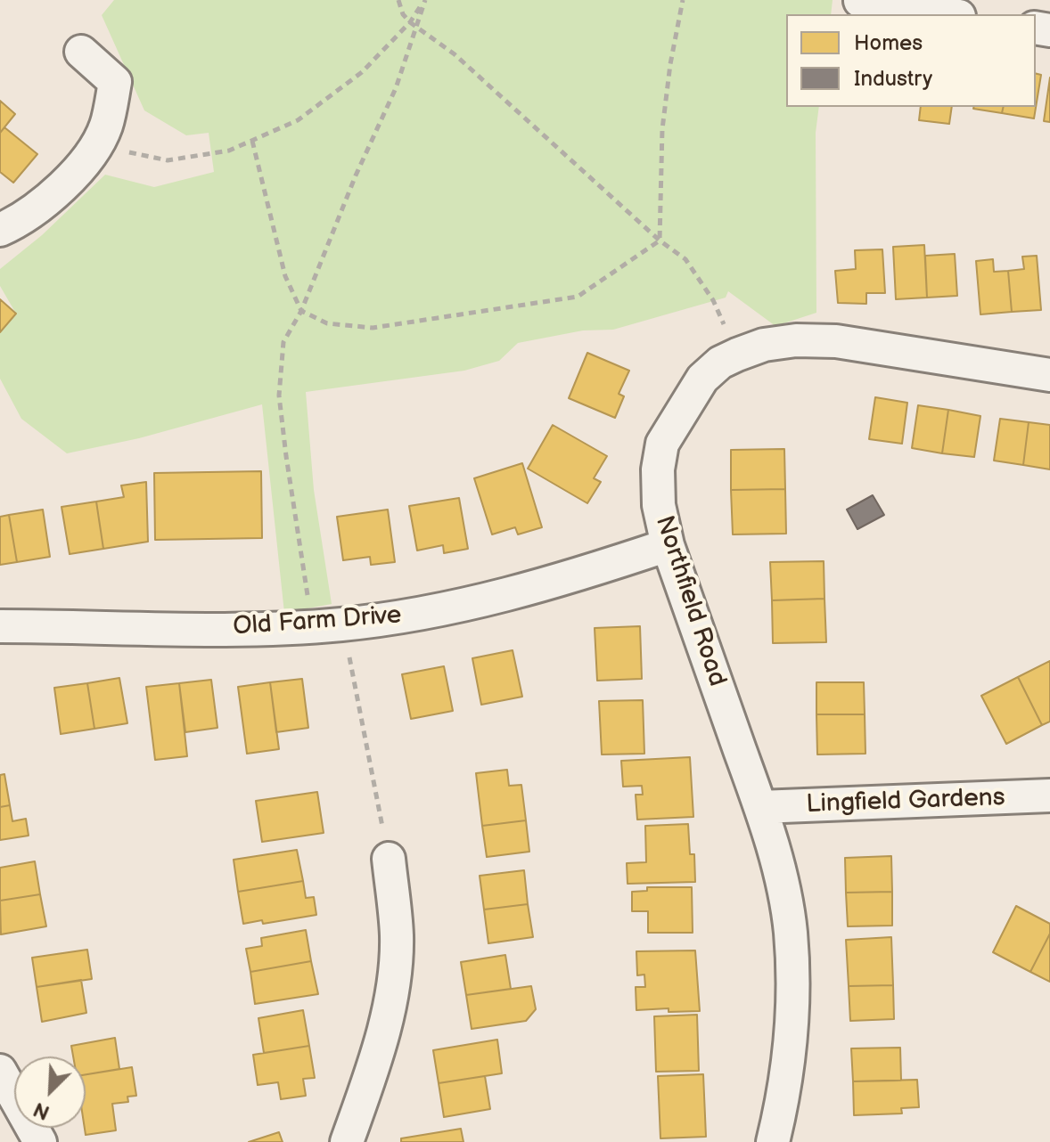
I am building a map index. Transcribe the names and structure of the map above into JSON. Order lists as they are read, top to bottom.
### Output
{
  "streets": {
    "street": ["Northfield Road", "Old Farm Drive", "Lingfield Gardens"]
  },
  "crossings": [
    ["Northfield Road", "Old Farm Drive"],
    ["Northfield Road", "Lingfield Gardens"]
  ],
  "legend": ["Homes", "Industry"],
  "north": "bottom left"
}
